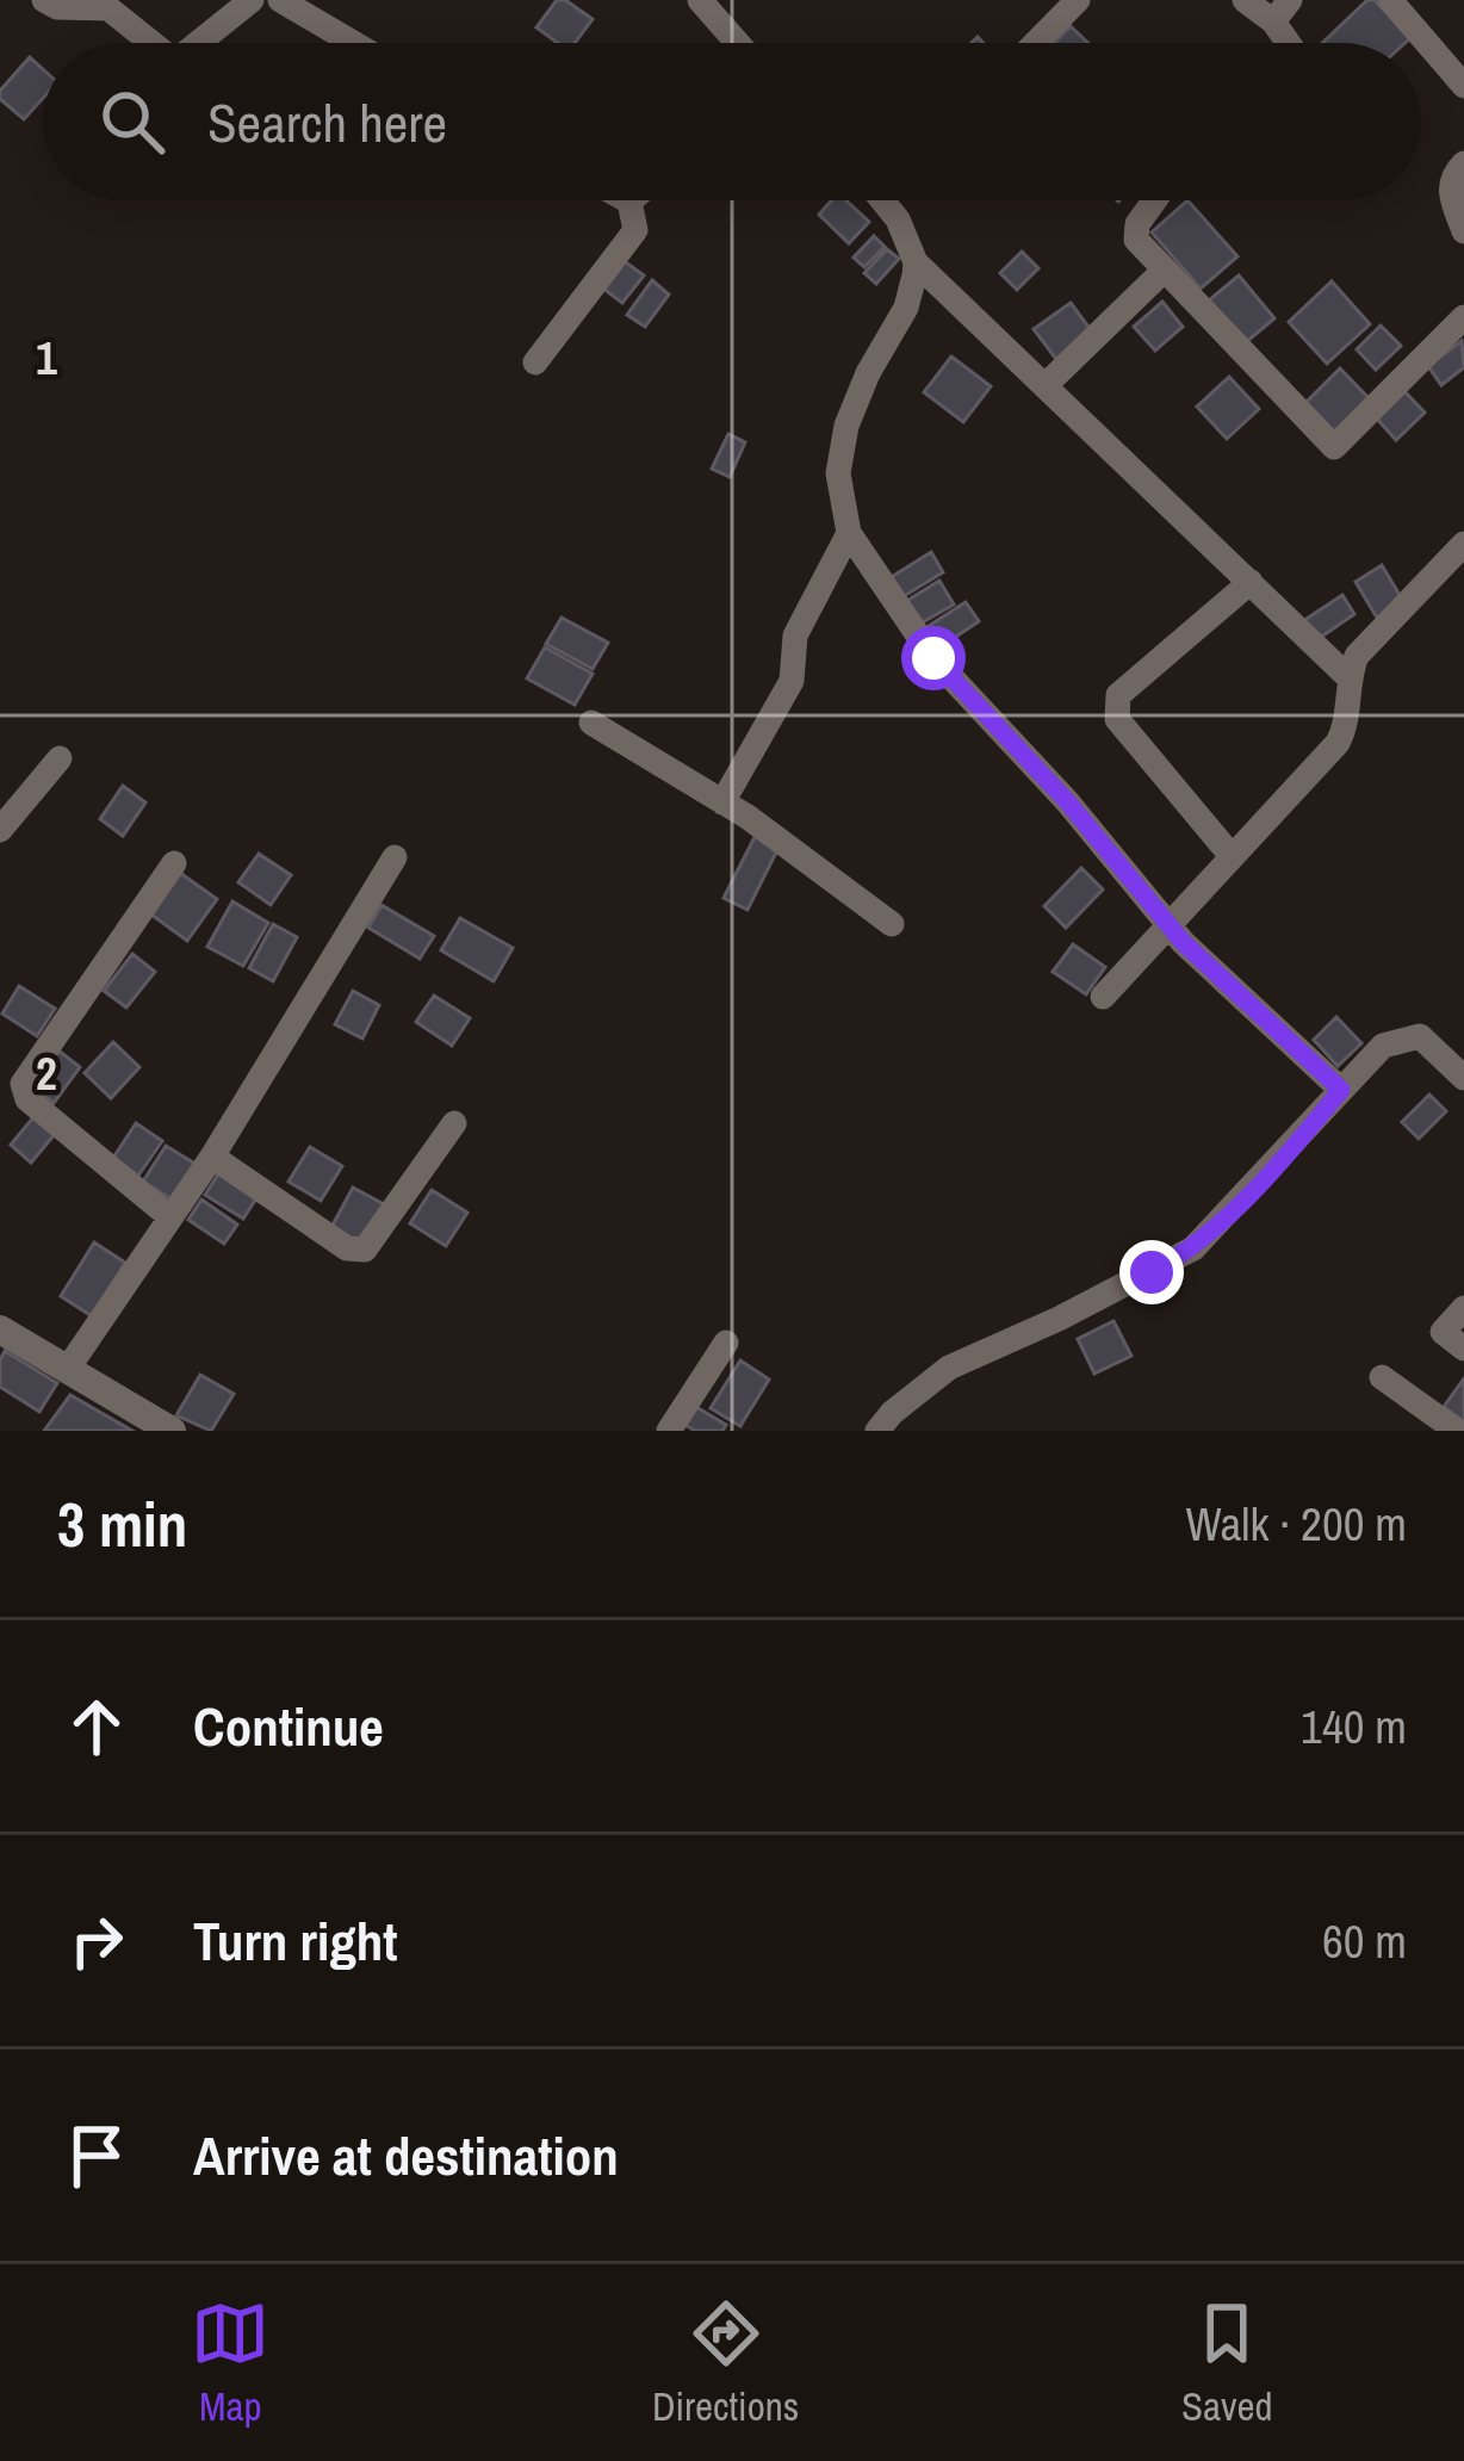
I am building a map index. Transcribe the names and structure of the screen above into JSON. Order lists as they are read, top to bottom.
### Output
{
  "page": {
    "search": "Search here",
    "heading": ["3 min", "Walk · 200 m"],
    "list": [
      ["Continue", "140 m"],
      ["Turn right", "60 m"],
      "Arrive at destination"
    ],
    "nav": ["Map", "Directions", "Saved"]
  },
  "grid": {
    "rows": ["1", "2"]
  }
}
